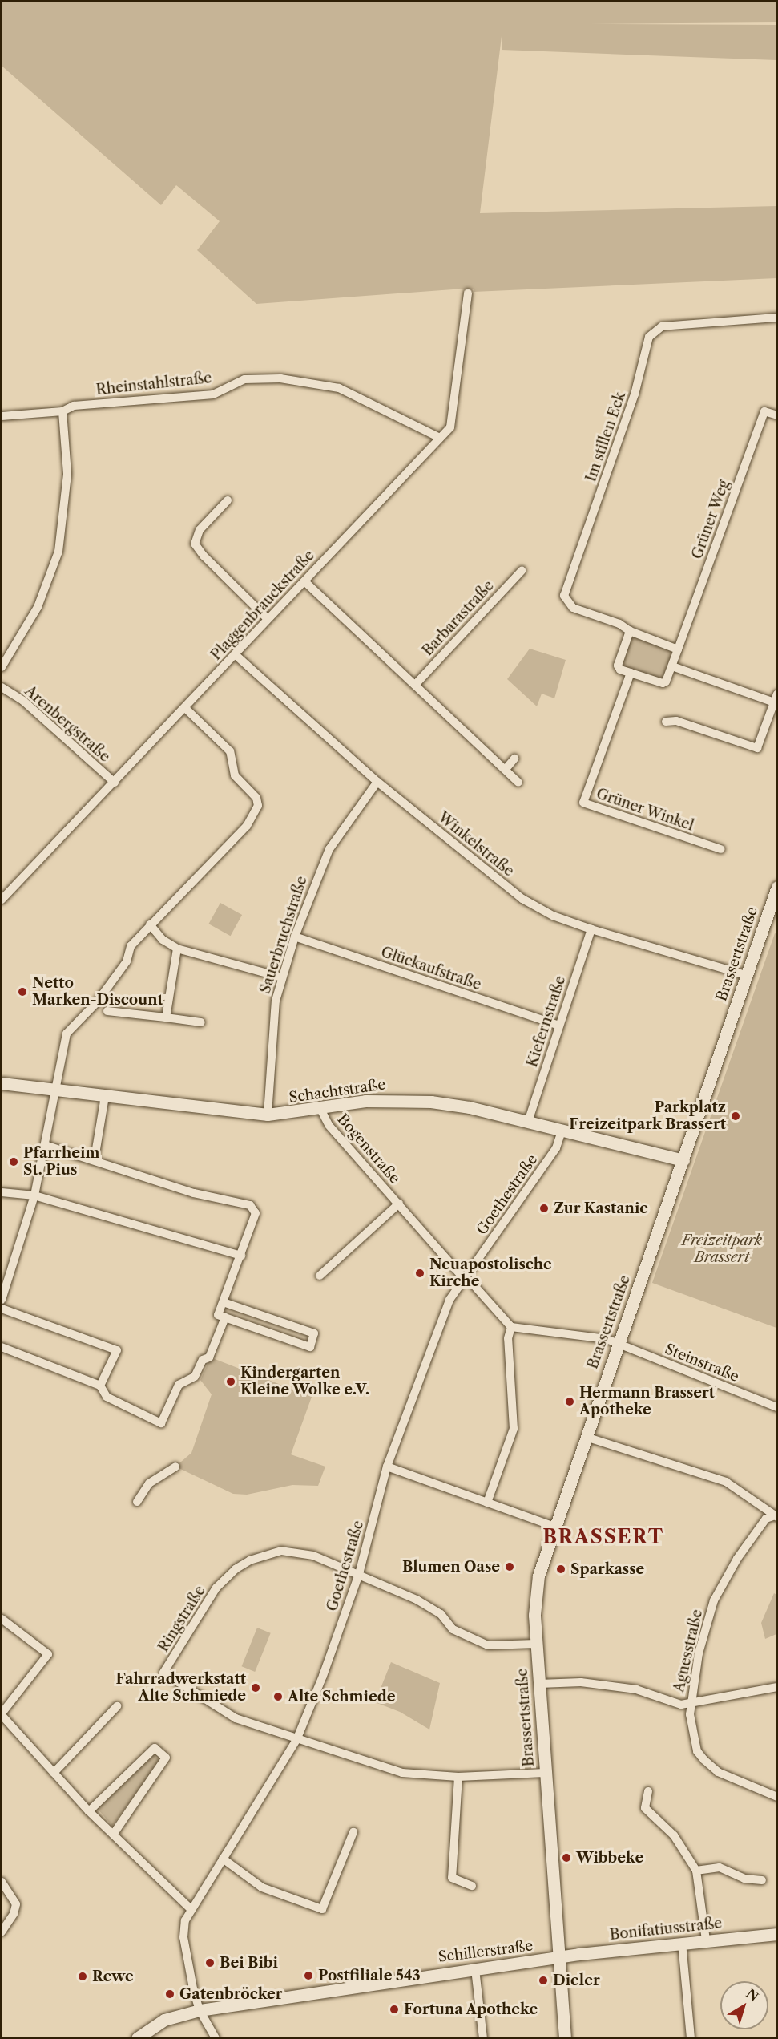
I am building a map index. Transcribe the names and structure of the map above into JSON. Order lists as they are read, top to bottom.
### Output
{
  "streets": {
    "street": [
      "Rheinstahlstraße",
      "Im stillen Eck",
      "Grüner Weg",
      "Plaggenbrauckstraße",
      "Barbarastraße",
      "Arenbergstraße",
      "Grüner Winkel",
      "Winkelstraße",
      "Sauerbruchstraße",
      "Brassertstraße",
      "Glückaufstraße",
      "Kiefernstraße",
      "Schachtstraße",
      "Bogenstraße",
      "Goethestraße",
      "Steinstraße",
      "Ringstraße",
      "Agnesstraße",
      "Bonifatiusstraße",
      "Schillerstraße"
    ]
  },
  "crossings": [
    ["Rheinstahlstraße", "Plaggenbrauckstraße"],
    ["Grüner Weg", "Grüner Winkel"],
    ["Plaggenbrauckstraße", "Arenbergstraße"],
    ["Plaggenbrauckstraße", "Winkelstraße"],
    ["Winkelstraße", "Sauerbruchstraße"],
    ["Winkelstraße", "Brassertstraße"],
    ["Winkelstraße", "Kiefernstraße"],
    ["Sauerbruchstraße", "Glückaufstraße"],
    ["Sauerbruchstraße", "Schachtstraße"],
    ["Brassertstraße", "Schachtstraße"],
    ["Brassertstraße", "Steinstraße"],
    ["Brassertstraße", "Ringstraße"],
    ["Brassertstraße", "Bonifatiusstraße"],
    ["Brassertstraße", "Schillerstraße"],
    ["Glückaufstraße", "Kiefernstraße"],
    ["Kiefernstraße", "Schachtstraße"],
    ["Schachtstraße", "Bogenstraße"],
    ["Schachtstraße", "Goethestraße"],
    ["Bogenstraße", "Goethestraße"],
    ["Goethestraße", "Ringstraße"],
    ["Goethestraße", "Schillerstraße"],
    ["Bonifatiusstraße", "Schillerstraße"]
  ],
  "districts": ["BRASSERT"],
  "parks": ["Freizeitpark Brassert"],
  "places": [
    "Netto Marken-Discount",
    "Parkplatz Freizeitpark Brassert",
    "Pfarrheim St. Pius",
    "Zur Kastanie",
    "Neuapostolische Kirche",
    "Kindergarten Kleine Wolke e.V.",
    "Hermann Brassert Apotheke",
    "Blumen Oase",
    "Sparkasse",
    "Fahrradwerkstatt Alte Schmiede",
    "Alte Schmiede",
    "Wibbeke",
    "Bei Bibi",
    "Postfiliale 543",
    "Rewe",
    "Dieler",
    "Gatenbröcker",
    "Fortuna Apotheke"
  ],
  "north": "top right"
}
